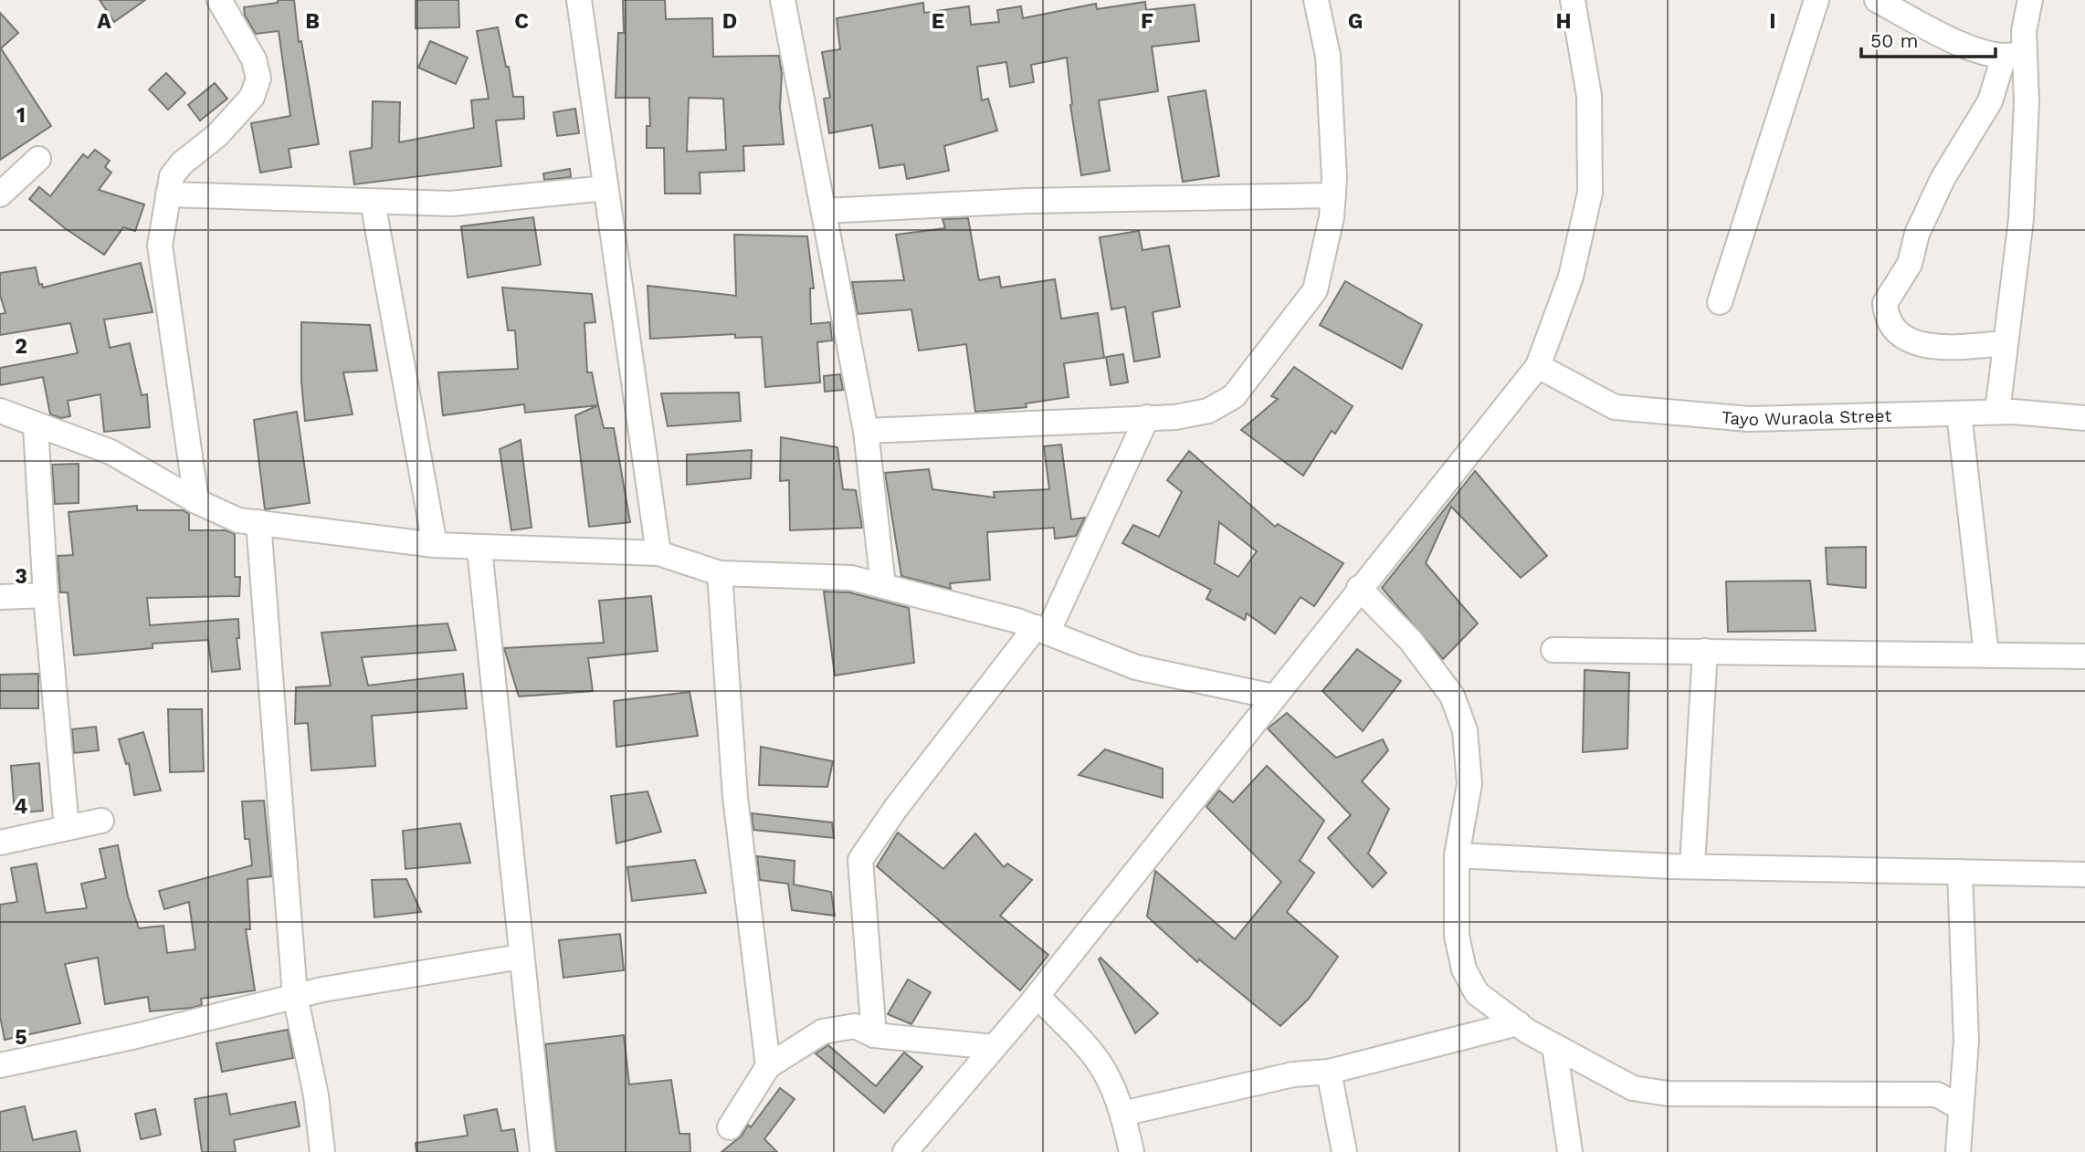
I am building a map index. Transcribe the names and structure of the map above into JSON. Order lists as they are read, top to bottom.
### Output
{
  "streets": {
    "street": ["Tayo Wuraola Street"]
  },
  "scale_bar": "50 m",
  "grid": {
    "columns": [
      "A",
      "B",
      "C",
      "D",
      "E",
      "F",
      "G",
      "H",
      "I"
    ],
    "rows": [
      "1",
      "2",
      "3",
      "4",
      "5"
    ]
  }
}
